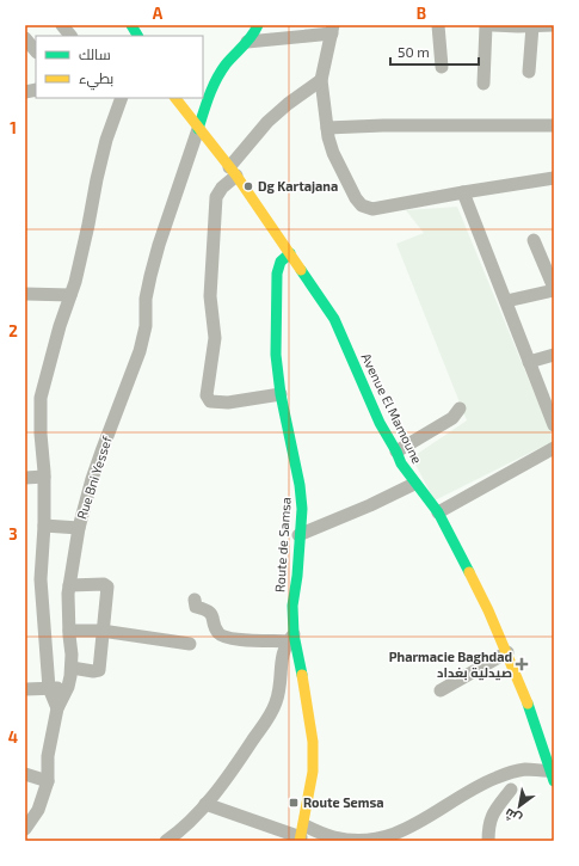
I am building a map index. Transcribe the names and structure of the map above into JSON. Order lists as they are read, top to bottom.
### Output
{
  "streets": {
    "street": ["Avenue El Mamoune", "Rue Bni Yessef", "Route de Samsa"]
  },
  "crossings": [
    ["Avenue El Mamoune", "Rue Bni Yessef"],
    ["Avenue El Mamoune", "Route de Samsa"]
  ],
  "places": {
    "other": ["Dg Kartajana"],
    "health": ["Pharmacie Baghdad صيدلية بغداد"],
    "transit": ["Route Semsa"]
  },
  "legend": ["سالك", "بطيء"],
  "scale_bar": "50 m",
  "north": "bottom left",
  "grid": {
    "columns": ["A", "B"],
    "rows": [
      "1",
      "2",
      "3",
      "4"
    ]
  }
}
